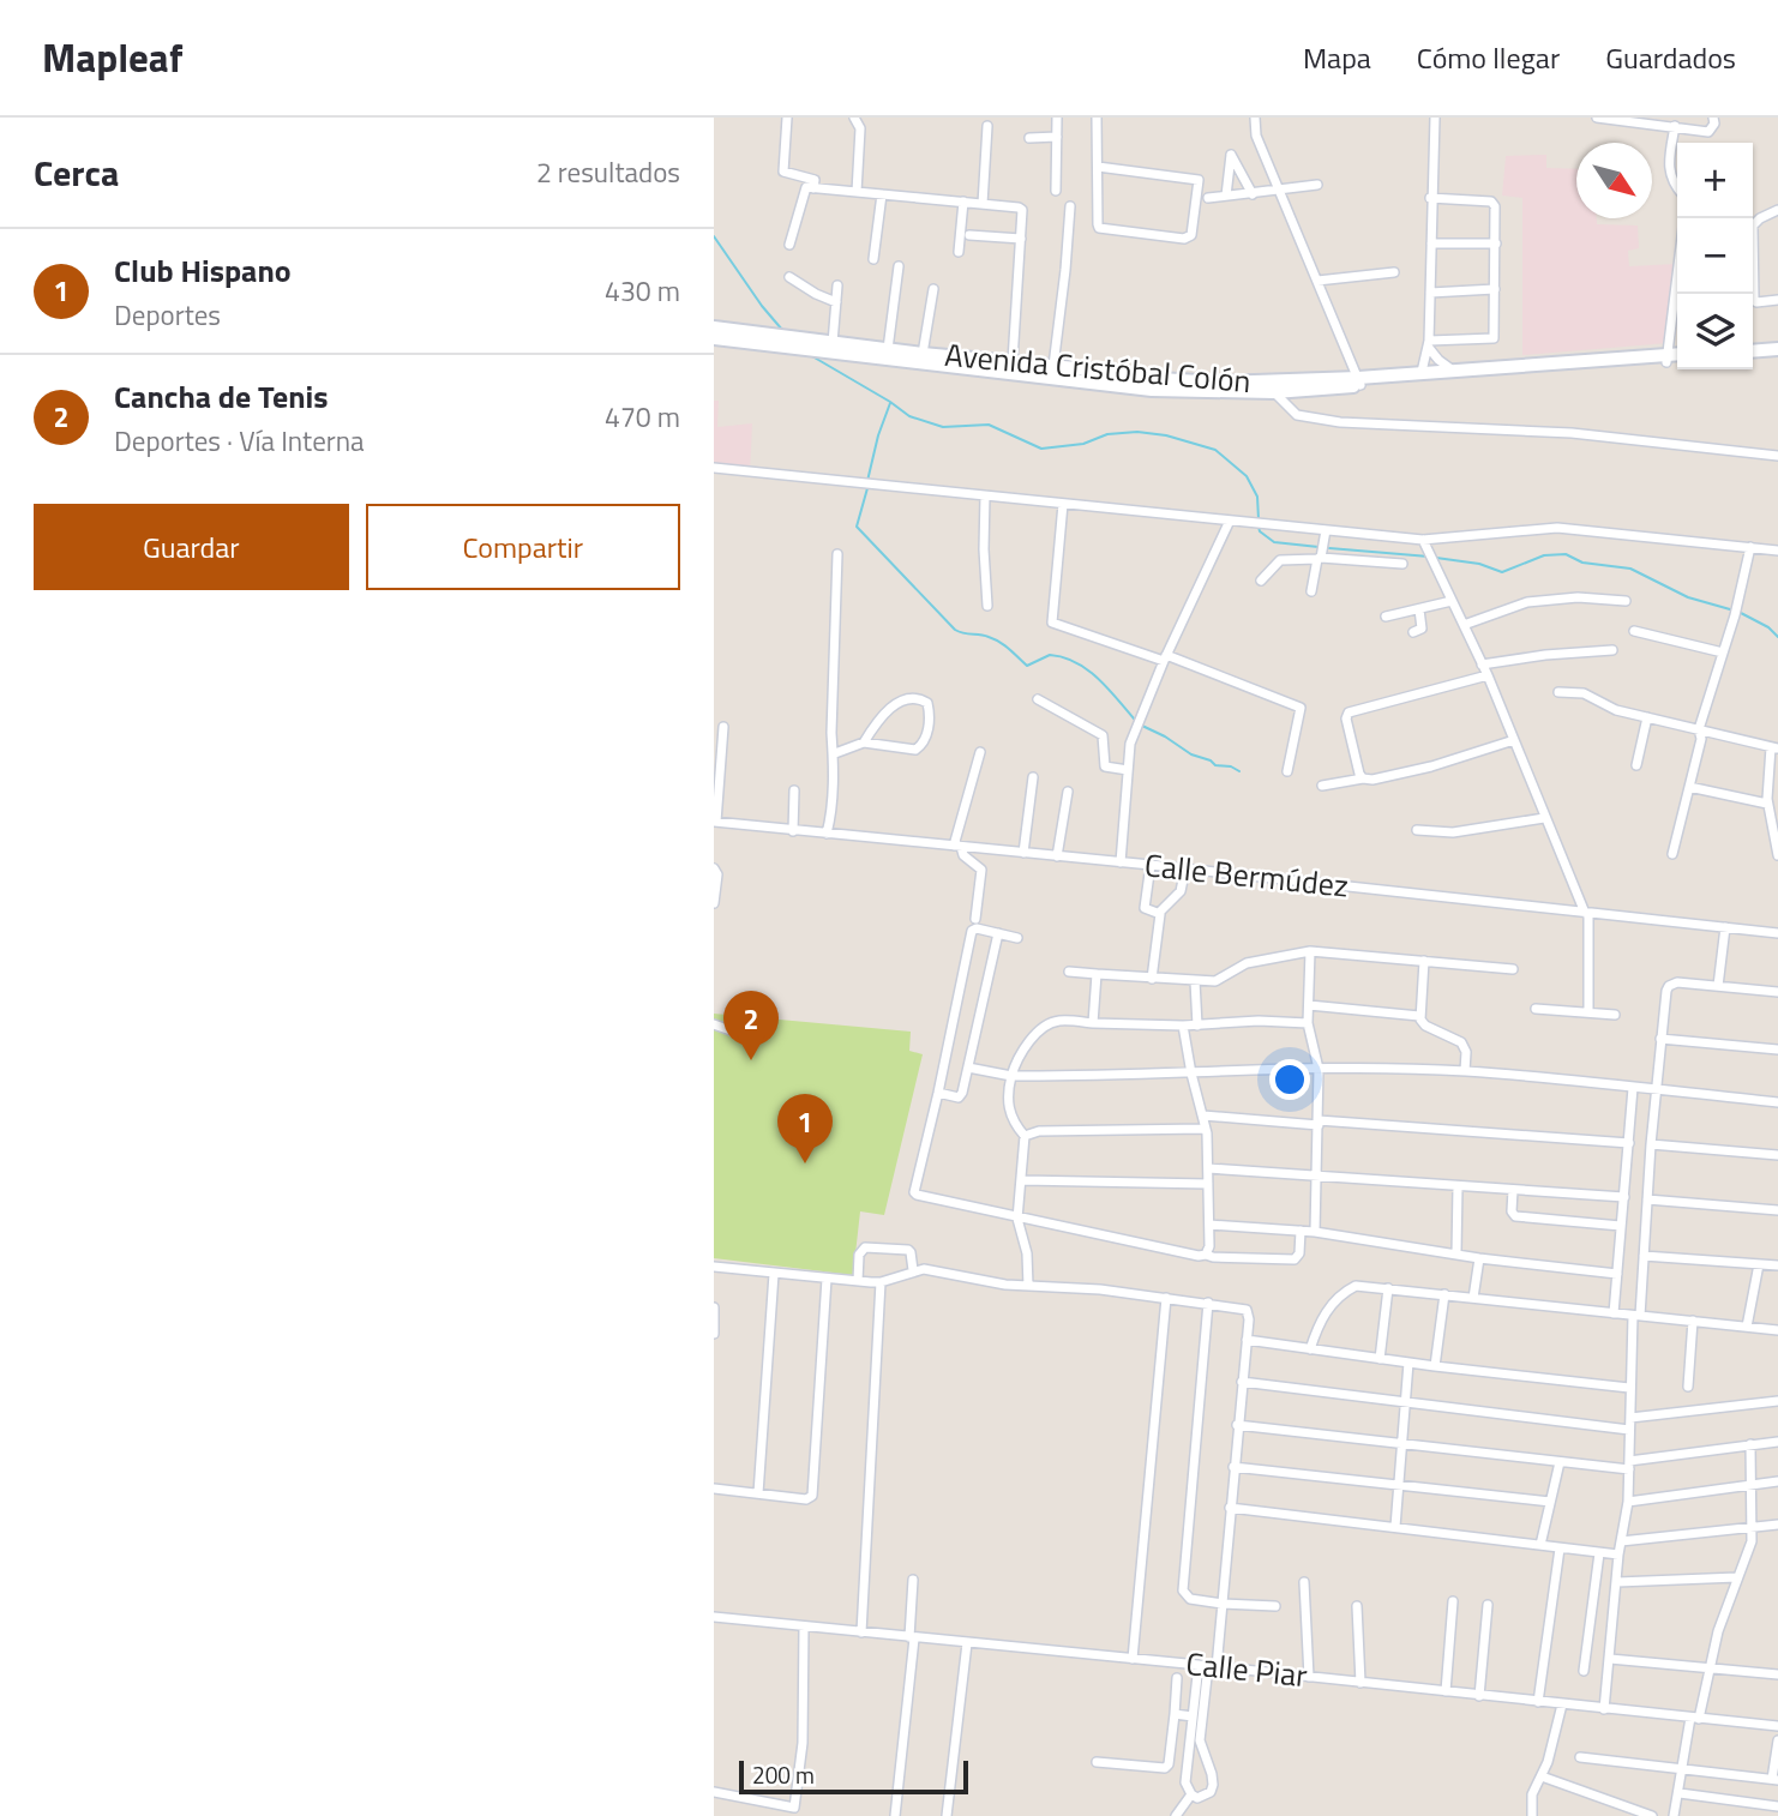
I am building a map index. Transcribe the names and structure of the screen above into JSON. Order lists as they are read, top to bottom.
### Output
{
  "streets": {
    "street": ["Avenida Cristóbal Colón", "Calle Bermúdez", "Calle Piar"]
  },
  "scale_bar": "200 m",
  "north": "bottom right",
  "page": {
    "header": "Mapleaf",
    "nav": ["Mapa", "Cómo llegar", "Guardados"],
    "heading": ["Cerca", "2 resultados"],
    "map_buttons": ["+", "−"],
    "list": [
      {
        "mark": "1",
        "name": "Club Hispano",
        "note": "Deportes",
        "value": "430 m"
      },
      {
        "mark": "2",
        "name": "Cancha de Tenis",
        "note": "Deportes · Vía Interna",
        "value": "470 m"
      }
    ],
    "buttons": ["Guardar", "Compartir"],
    "pins": ["2", "1"],
    "scale": "200 m"
  }
}
